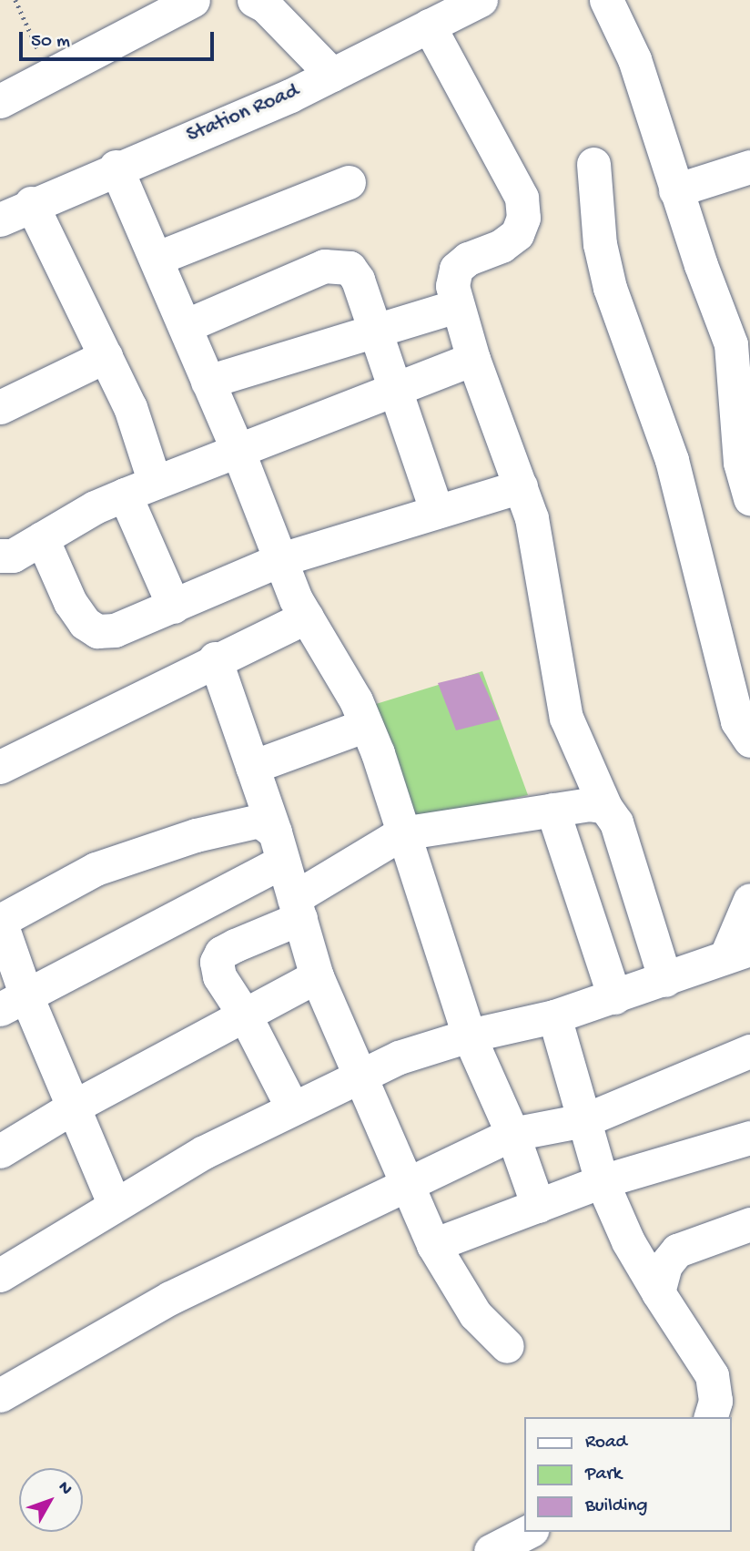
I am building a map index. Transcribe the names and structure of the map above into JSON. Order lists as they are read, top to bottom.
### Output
{
  "streets": {
    "street": ["Station Road"]
  },
  "legend": ["Road", "Park", "Building"],
  "scale_bar": "50 m",
  "north": "top right"
}
